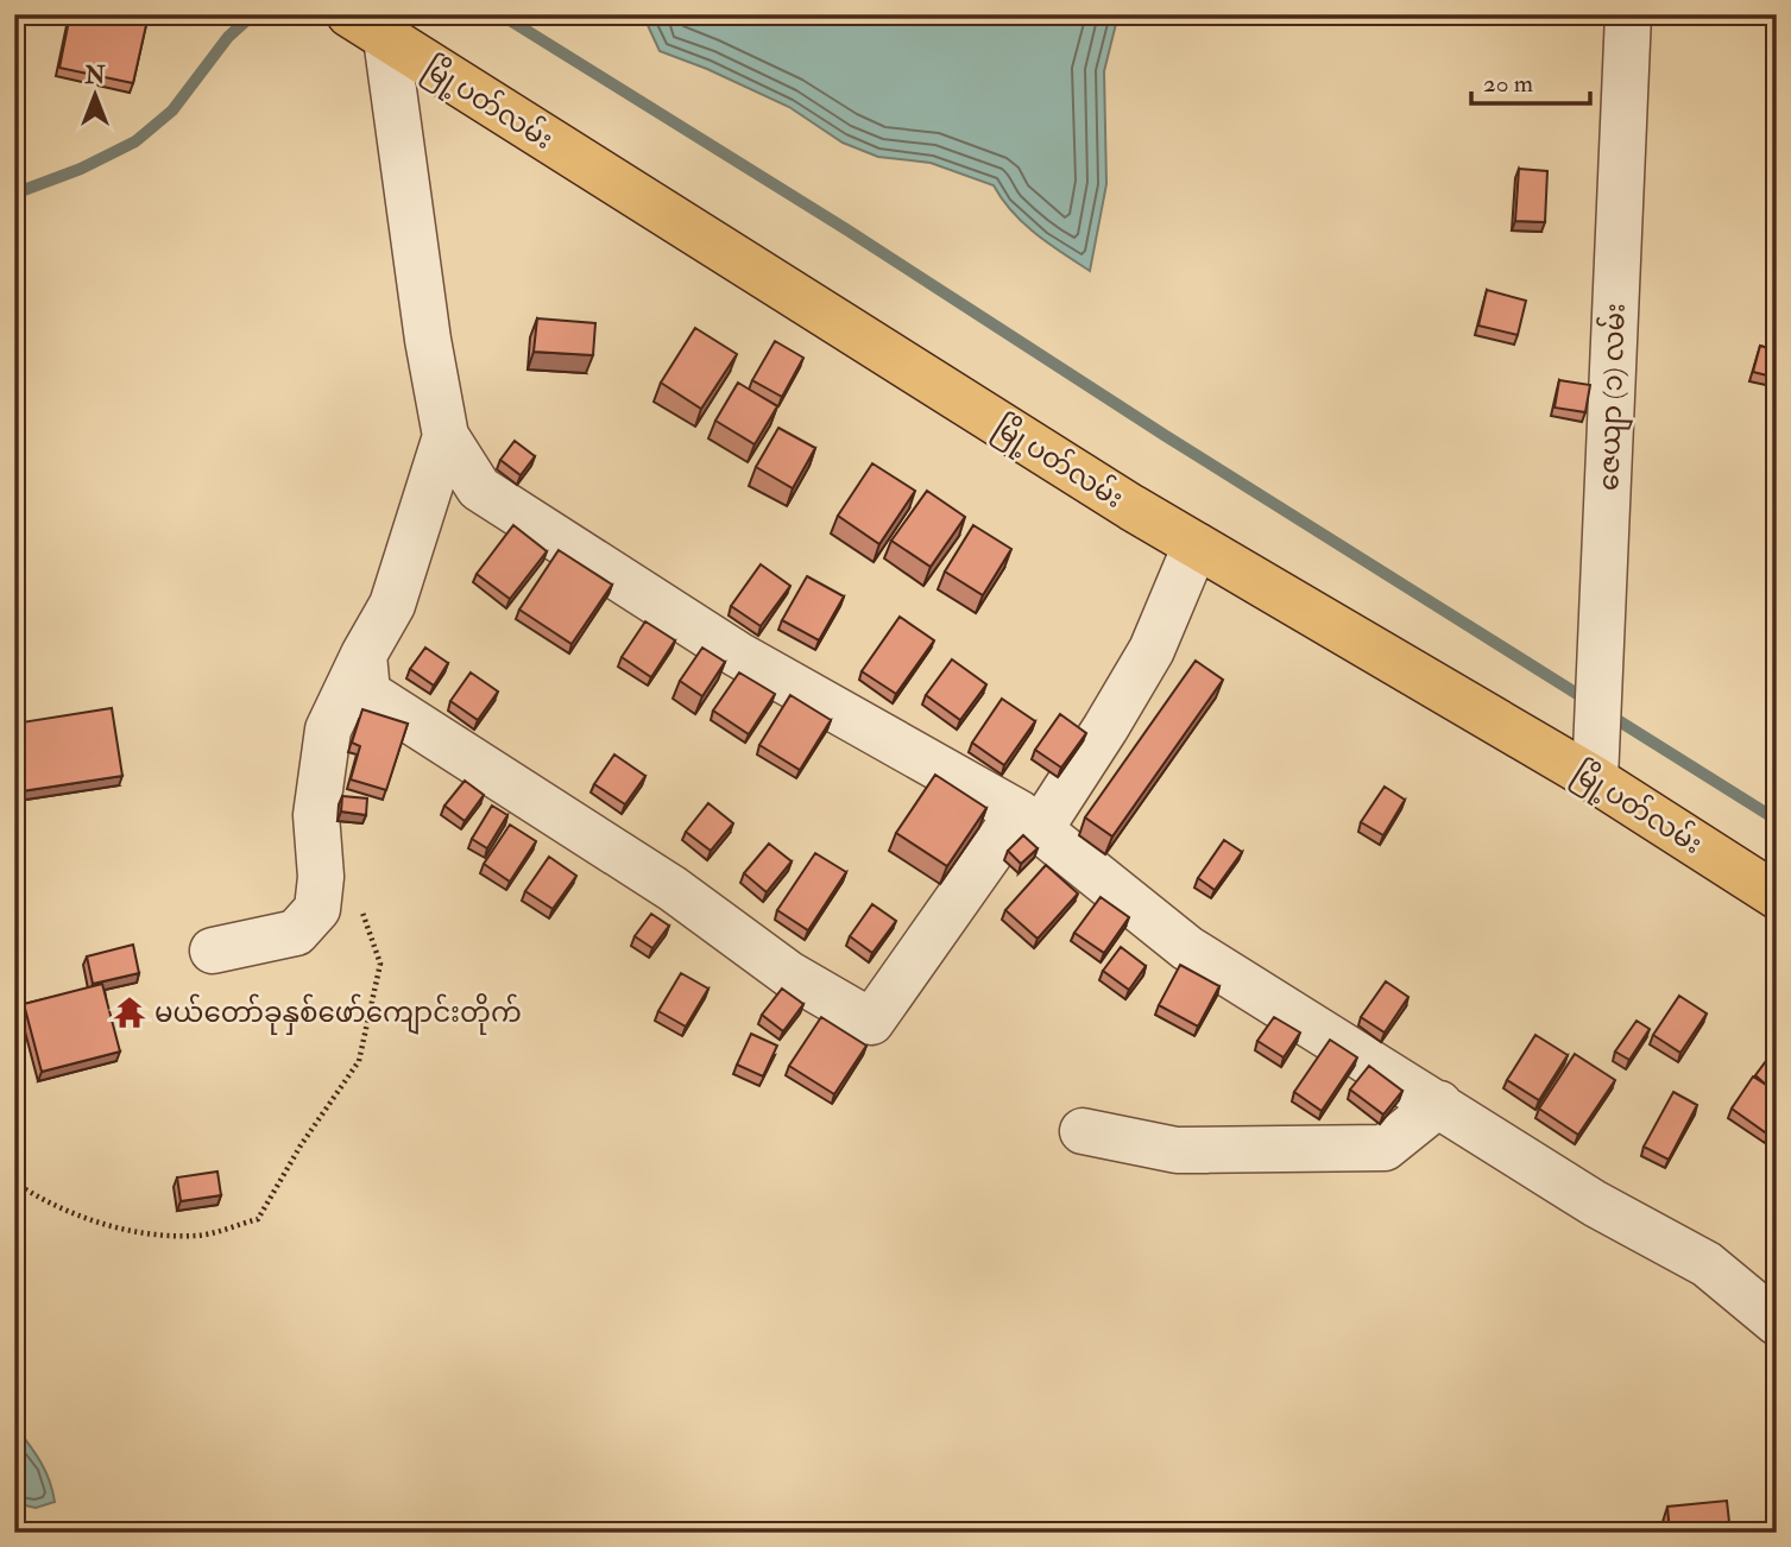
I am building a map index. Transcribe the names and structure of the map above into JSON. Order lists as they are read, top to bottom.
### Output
{
  "streets": {
    "main road": ["မြို့ပတ်လမ်း"],
    "street": ["ဇေယျာ (၁) လမ်း"]
  },
  "crossings": [
    ["မြို့ပတ်လမ်း", "ဇေယျာ (၁) လမ်း"]
  ],
  "places": {
    "temple": ["မယ်တော်ခုနှစ်ဖော်ကျောင်းတိုက်"]
  },
  "scale_bar": "20 m",
  "north": "top"
}
